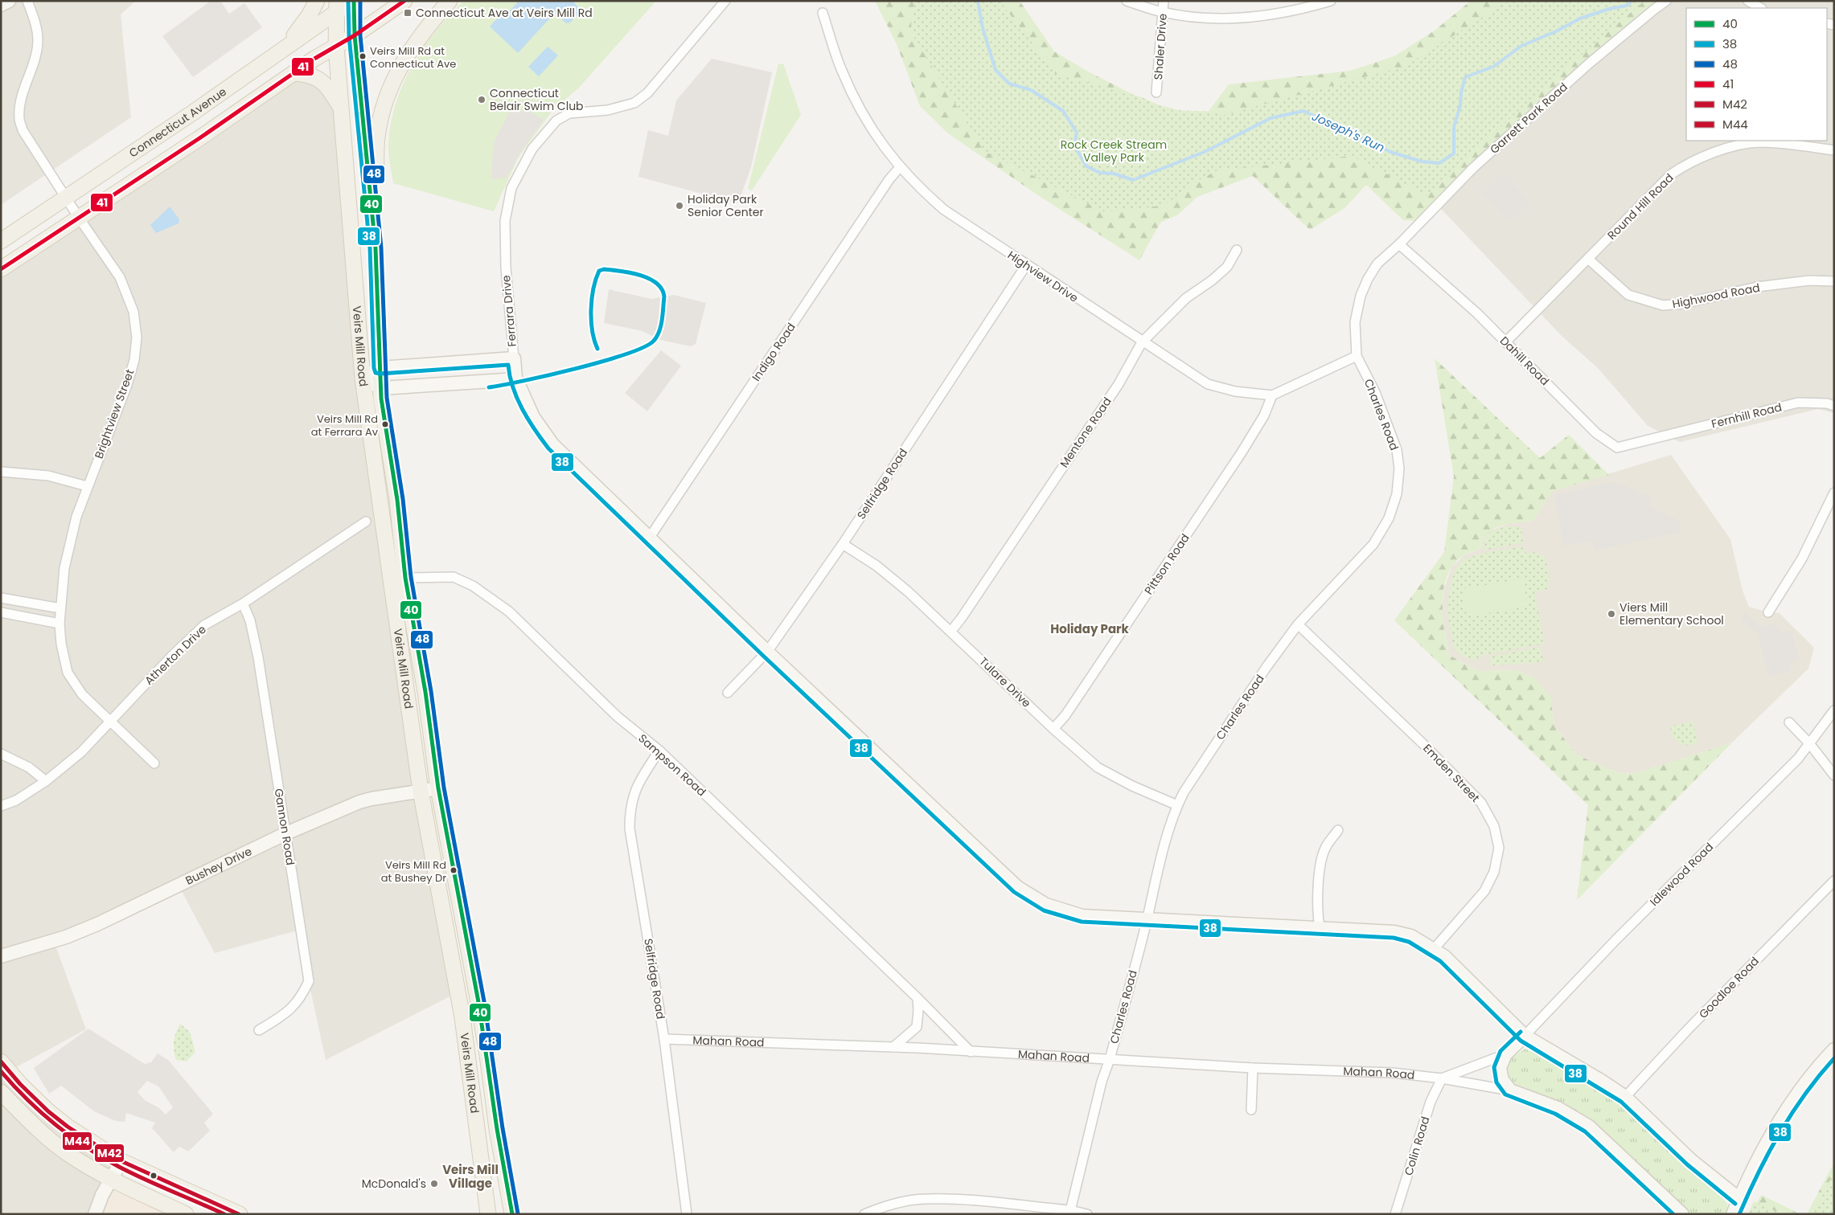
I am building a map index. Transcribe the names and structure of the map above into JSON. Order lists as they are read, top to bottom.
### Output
{
  "streets": {
    "main road": ["Connecticut Avenue", "Veirs Mill Road"],
    "street": [
      "Shaler Drive",
      "Garrett Park Road",
      "Round Hill Road",
      "Highview Drive",
      "Highwood Road",
      "Ferrara Drive",
      "Indigo Road",
      "Dahill Road",
      "Brightview Street",
      "Charles Road",
      "Fernhill Road",
      "Mentone Road",
      "Selfridge Road",
      "Pittson Road",
      "Atherton Drive",
      "Tulare Drive",
      "Sampson Road",
      "Emden Street",
      "Gannon Road",
      "Bushey Drive",
      "Idlewood Road",
      "Goodloe Road",
      "Mahan Road",
      "Colin Road"
    ]
  },
  "crossings": [
    ["Garrett Park Road", "Dahill Road"],
    ["Garrett Park Road", "Charles Road"],
    ["Connecticut Avenue", "Veirs Mill Road"],
    ["Connecticut Avenue", "Brightview Street"],
    ["Round Hill Road", "Highwood Road"],
    ["Round Hill Road", "Dahill Road"],
    ["Highview Drive", "Indigo Road"],
    ["Highview Drive", "Mentone Road"],
    ["Highview Drive", "Selfridge Road"],
    ["Highview Drive", "Pittson Road"],
    ["Ferrara Drive", "Indigo Road"],
    ["Ferrara Drive", "Charles Road"],
    ["Ferrara Drive", "Selfridge Road"],
    ["Ferrara Drive", "Emden Street"],
    ["Ferrara Drive", "Idlewood Road"],
    ["Ferrara Drive", "Mahan Road"],
    ["Veirs Mill Road", "Sampson Road"],
    ["Veirs Mill Road", "Bushey Drive"],
    ["Dahill Road", "Charles Road"],
    ["Dahill Road", "Fernhill Road"],
    ["Brightview Street", "Atherton Drive"],
    ["Charles Road", "Tulare Drive"],
    ["Charles Road", "Emden Street"],
    ["Charles Road", "Mahan Road"],
    ["Mentone Road", "Tulare Drive"],
    ["Selfridge Road", "Tulare Drive"],
    ["Selfridge Road", "Sampson Road"],
    ["Selfridge Road", "Mahan Road"],
    ["Pittson Road", "Tulare Drive"],
    ["Atherton Drive", "Gannon Road"],
    ["Sampson Road", "Mahan Road"],
    ["Gannon Road", "Bushey Drive"],
    ["Idlewood Road", "Mahan Road"],
    ["Mahan Road", "Colin Road"]
  ],
  "districts": ["Holiday Park", "Veirs Mill Village"],
  "water": ["Joseph's Run"],
  "parks": ["Rock Creek Stream Valley Park"],
  "places": {
    "transit": ["Connecticut Ave at Veirs Mill Rd"],
    "other": [
      "Veirs Mill Rd at Connecticut Ave",
      "Connecticut Belair Swim Club",
      "Holiday Park Senior Center",
      "Veirs Mill Rd at Ferrara Av",
      "Viers Mill Elementary School",
      "Veirs Mill Rd at Bushey Dr",
      "McDonald's"
    ]
  },
  "lines": [
    "transit line 40",
    "transit line 38",
    "transit line 48",
    "transit line 41",
    "transit line M42",
    "transit line M44"
  ],
  "legend": [
    "40",
    "38",
    "48",
    "41",
    "M42",
    "M44"
  ]
}
